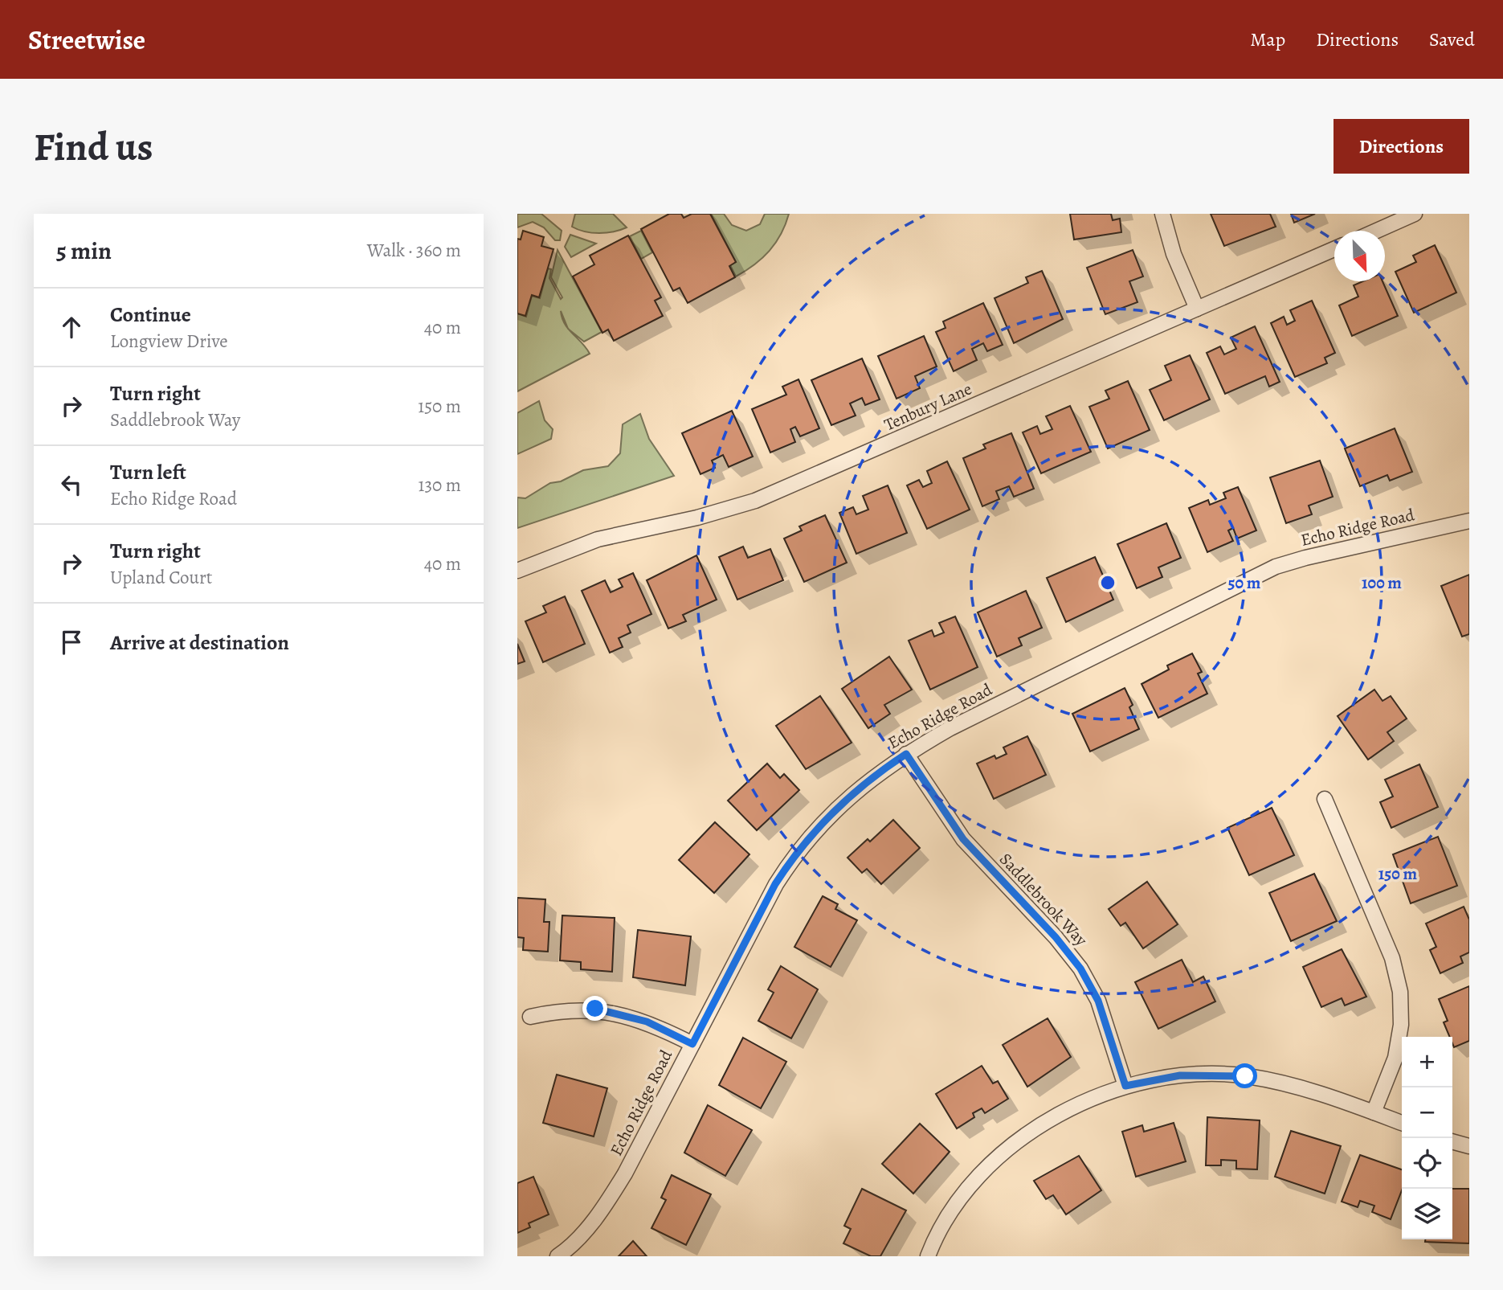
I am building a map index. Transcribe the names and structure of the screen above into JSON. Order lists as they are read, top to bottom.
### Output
{
  "streets": {
    "street": ["Tenbury Lane", "Echo Ridge Road", "Saddlebrook Way"]
  },
  "crossings": [
    ["Echo Ridge Road", "Saddlebrook Way"]
  ],
  "north": "bottom right",
  "page": {
    "header": "Streetwise",
    "nav": ["Map", "Directions", "Saved"],
    "buttons": "Directions",
    "title": "Find us",
    "heading": ["5 min", "Walk · 360 m"],
    "list": [
      ["Continue", "Longview Drive", "40 m"],
      ["Turn right", "Saddlebrook Way", "150 m"],
      ["Turn left", "Echo Ridge Road", "130 m"],
      ["Turn right", "Upland Court", "40 m"],
      "Arrive at destination"
    ],
    "map_buttons": ["+", "−"]
  },
  "rings": ["50 m", "100 m", "150 m"]
}
